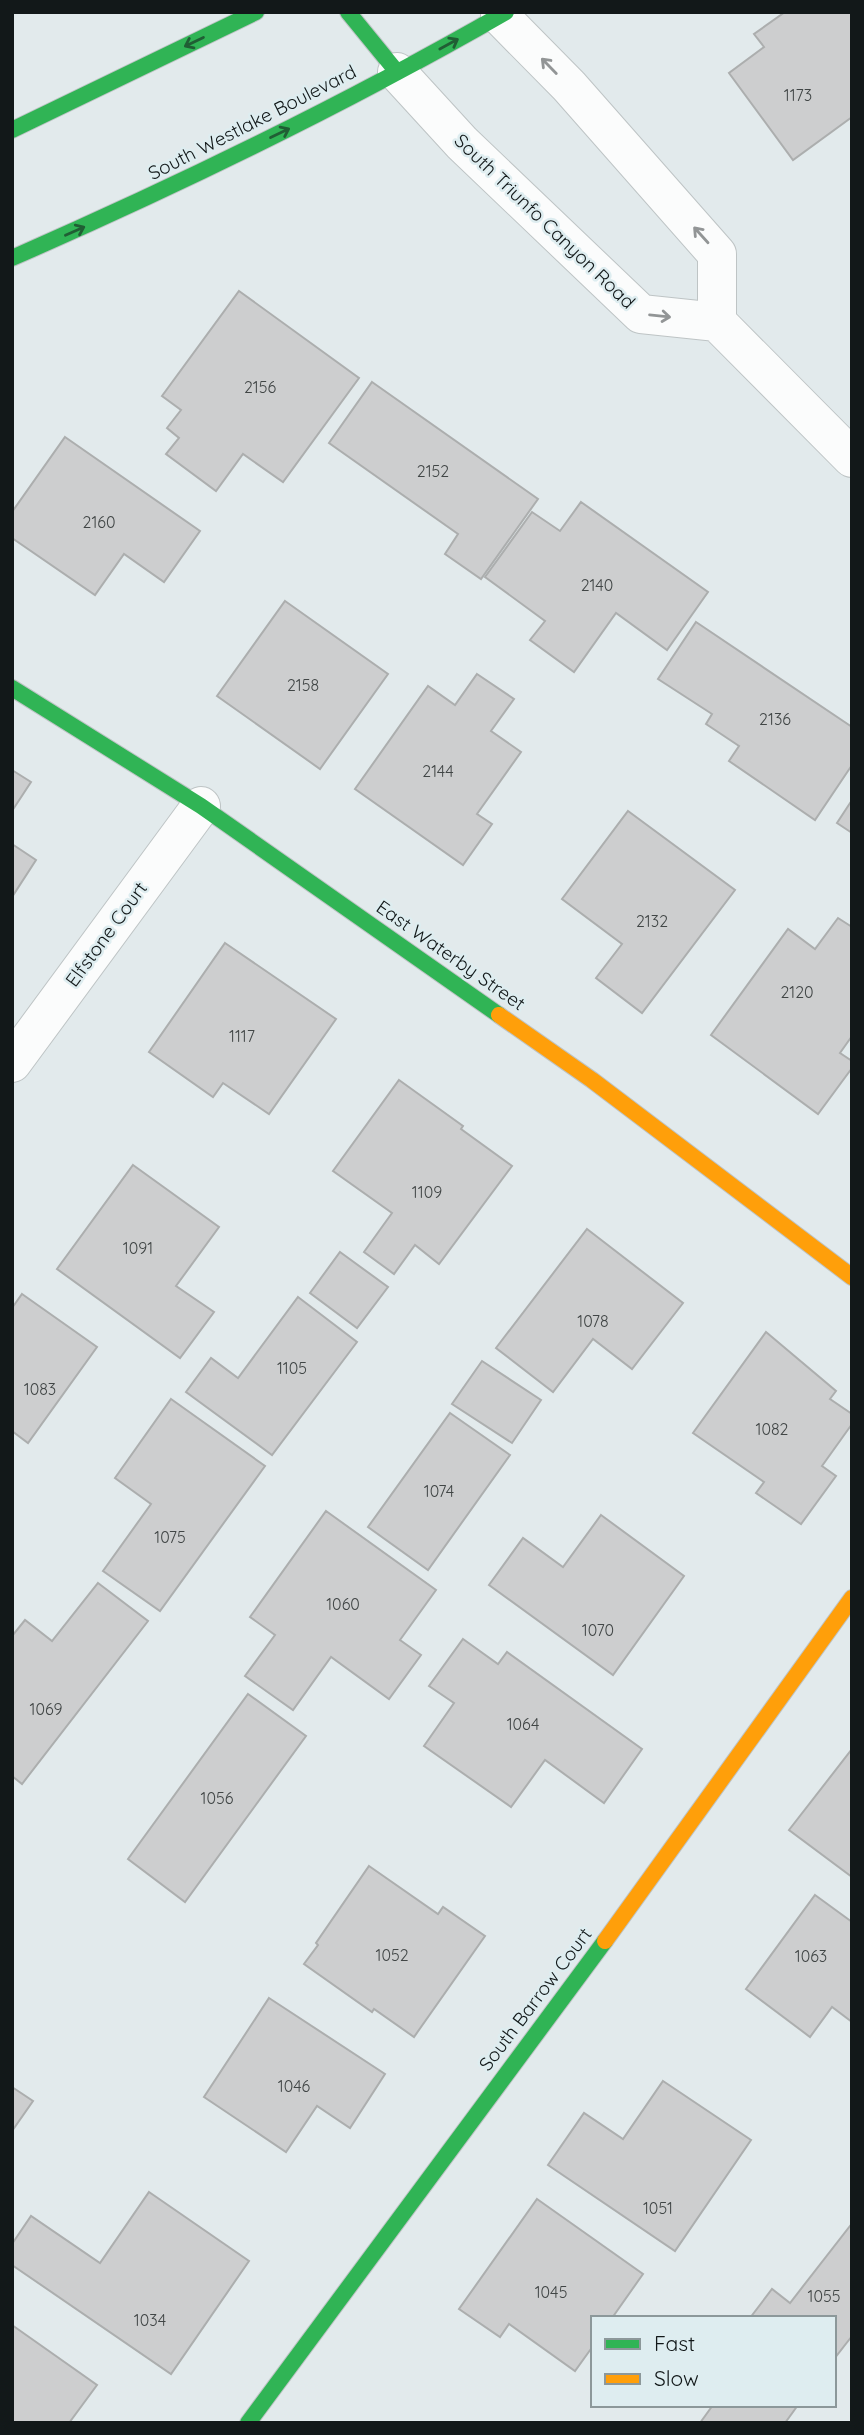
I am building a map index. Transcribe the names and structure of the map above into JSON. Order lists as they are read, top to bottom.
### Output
{
  "streets": {
    "street": [
      "South Westlake Boulevard",
      "South Triunfo Canyon Road",
      "Elfstone Court",
      "East Waterby Street",
      "South Barrow Court"
    ]
  },
  "crossings": [
    ["South Westlake Boulevard", "South Triunfo Canyon Road"],
    ["Elfstone Court", "East Waterby Street"]
  ],
  "house_numbers": [
    "1173",
    "2156",
    "2152",
    "2160",
    "2140",
    "2158",
    "2136",
    "2144",
    "2132",
    "2120",
    "1117",
    "1109",
    "1091",
    "1078",
    "1105",
    "1083",
    "1082",
    "1074",
    "1075",
    "1060",
    "1070",
    "1069",
    "1064",
    "1056",
    "1052",
    "1063",
    "1046",
    "1051",
    "1045",
    "1055",
    "1034"
  ],
  "legend": ["Fast", "Slow"]
}
